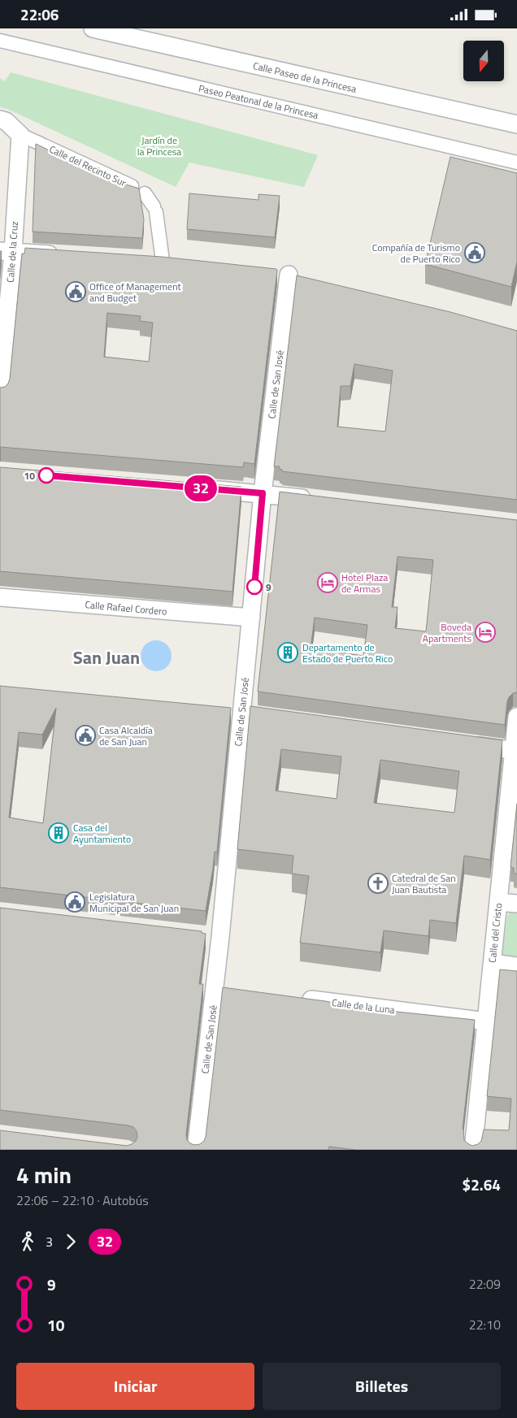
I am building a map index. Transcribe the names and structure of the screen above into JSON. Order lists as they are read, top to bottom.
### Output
{
  "streets": {
    "street": [
      "Calle Paseo de la Princesa",
      "Paseo Peatonal de la Princesa",
      "Calle del Recinto Sur",
      "Calle de la Cruz",
      "Calle de San José",
      "Calle Rafael Cordero",
      "Calle del Cristo",
      "Calle de la Luna"
    ]
  },
  "crossings": [
    ["Calle del Recinto Sur", "Calle de la Cruz"],
    ["Calle de San José", "Calle Rafael Cordero"],
    ["Calle del Cristo", "Calle de la Luna"]
  ],
  "districts": ["San Juan"],
  "parks": ["Jardín de la Princesa"],
  "places": {
    "public building": [
      "Compañía de Turismo de Puerto Rico",
      "Office of Management and Budget",
      "Casa Alcaldía de San Juan",
      "Legislatura Municipal de San Juan"
    ],
    "other": ["10", "9"],
    "hotel": ["Hotel Plaza de Armas", "Boveda Apartments"],
    "building": ["Departamento de Estado de Puerto Rico", "Casa del Ayuntamiento"],
    "church": ["Catedral de San Juan Bautista"]
  },
  "lines": ["bus line 32"],
  "north": "bottom",
  "page": {
    "status": "22:06",
    "on_map": "32",
    "heading": ["4 min", "22:06 – 22:10 · Autobús", "$2.64"],
    "legs": ["3", "32"],
    "list": [
      {
        "name": "9",
        "value": "22:09"
      },
      {
        "name": "10",
        "value": "22:10"
      }
    ],
    "buttons": ["Iniciar", "Billetes"]
  }
}
